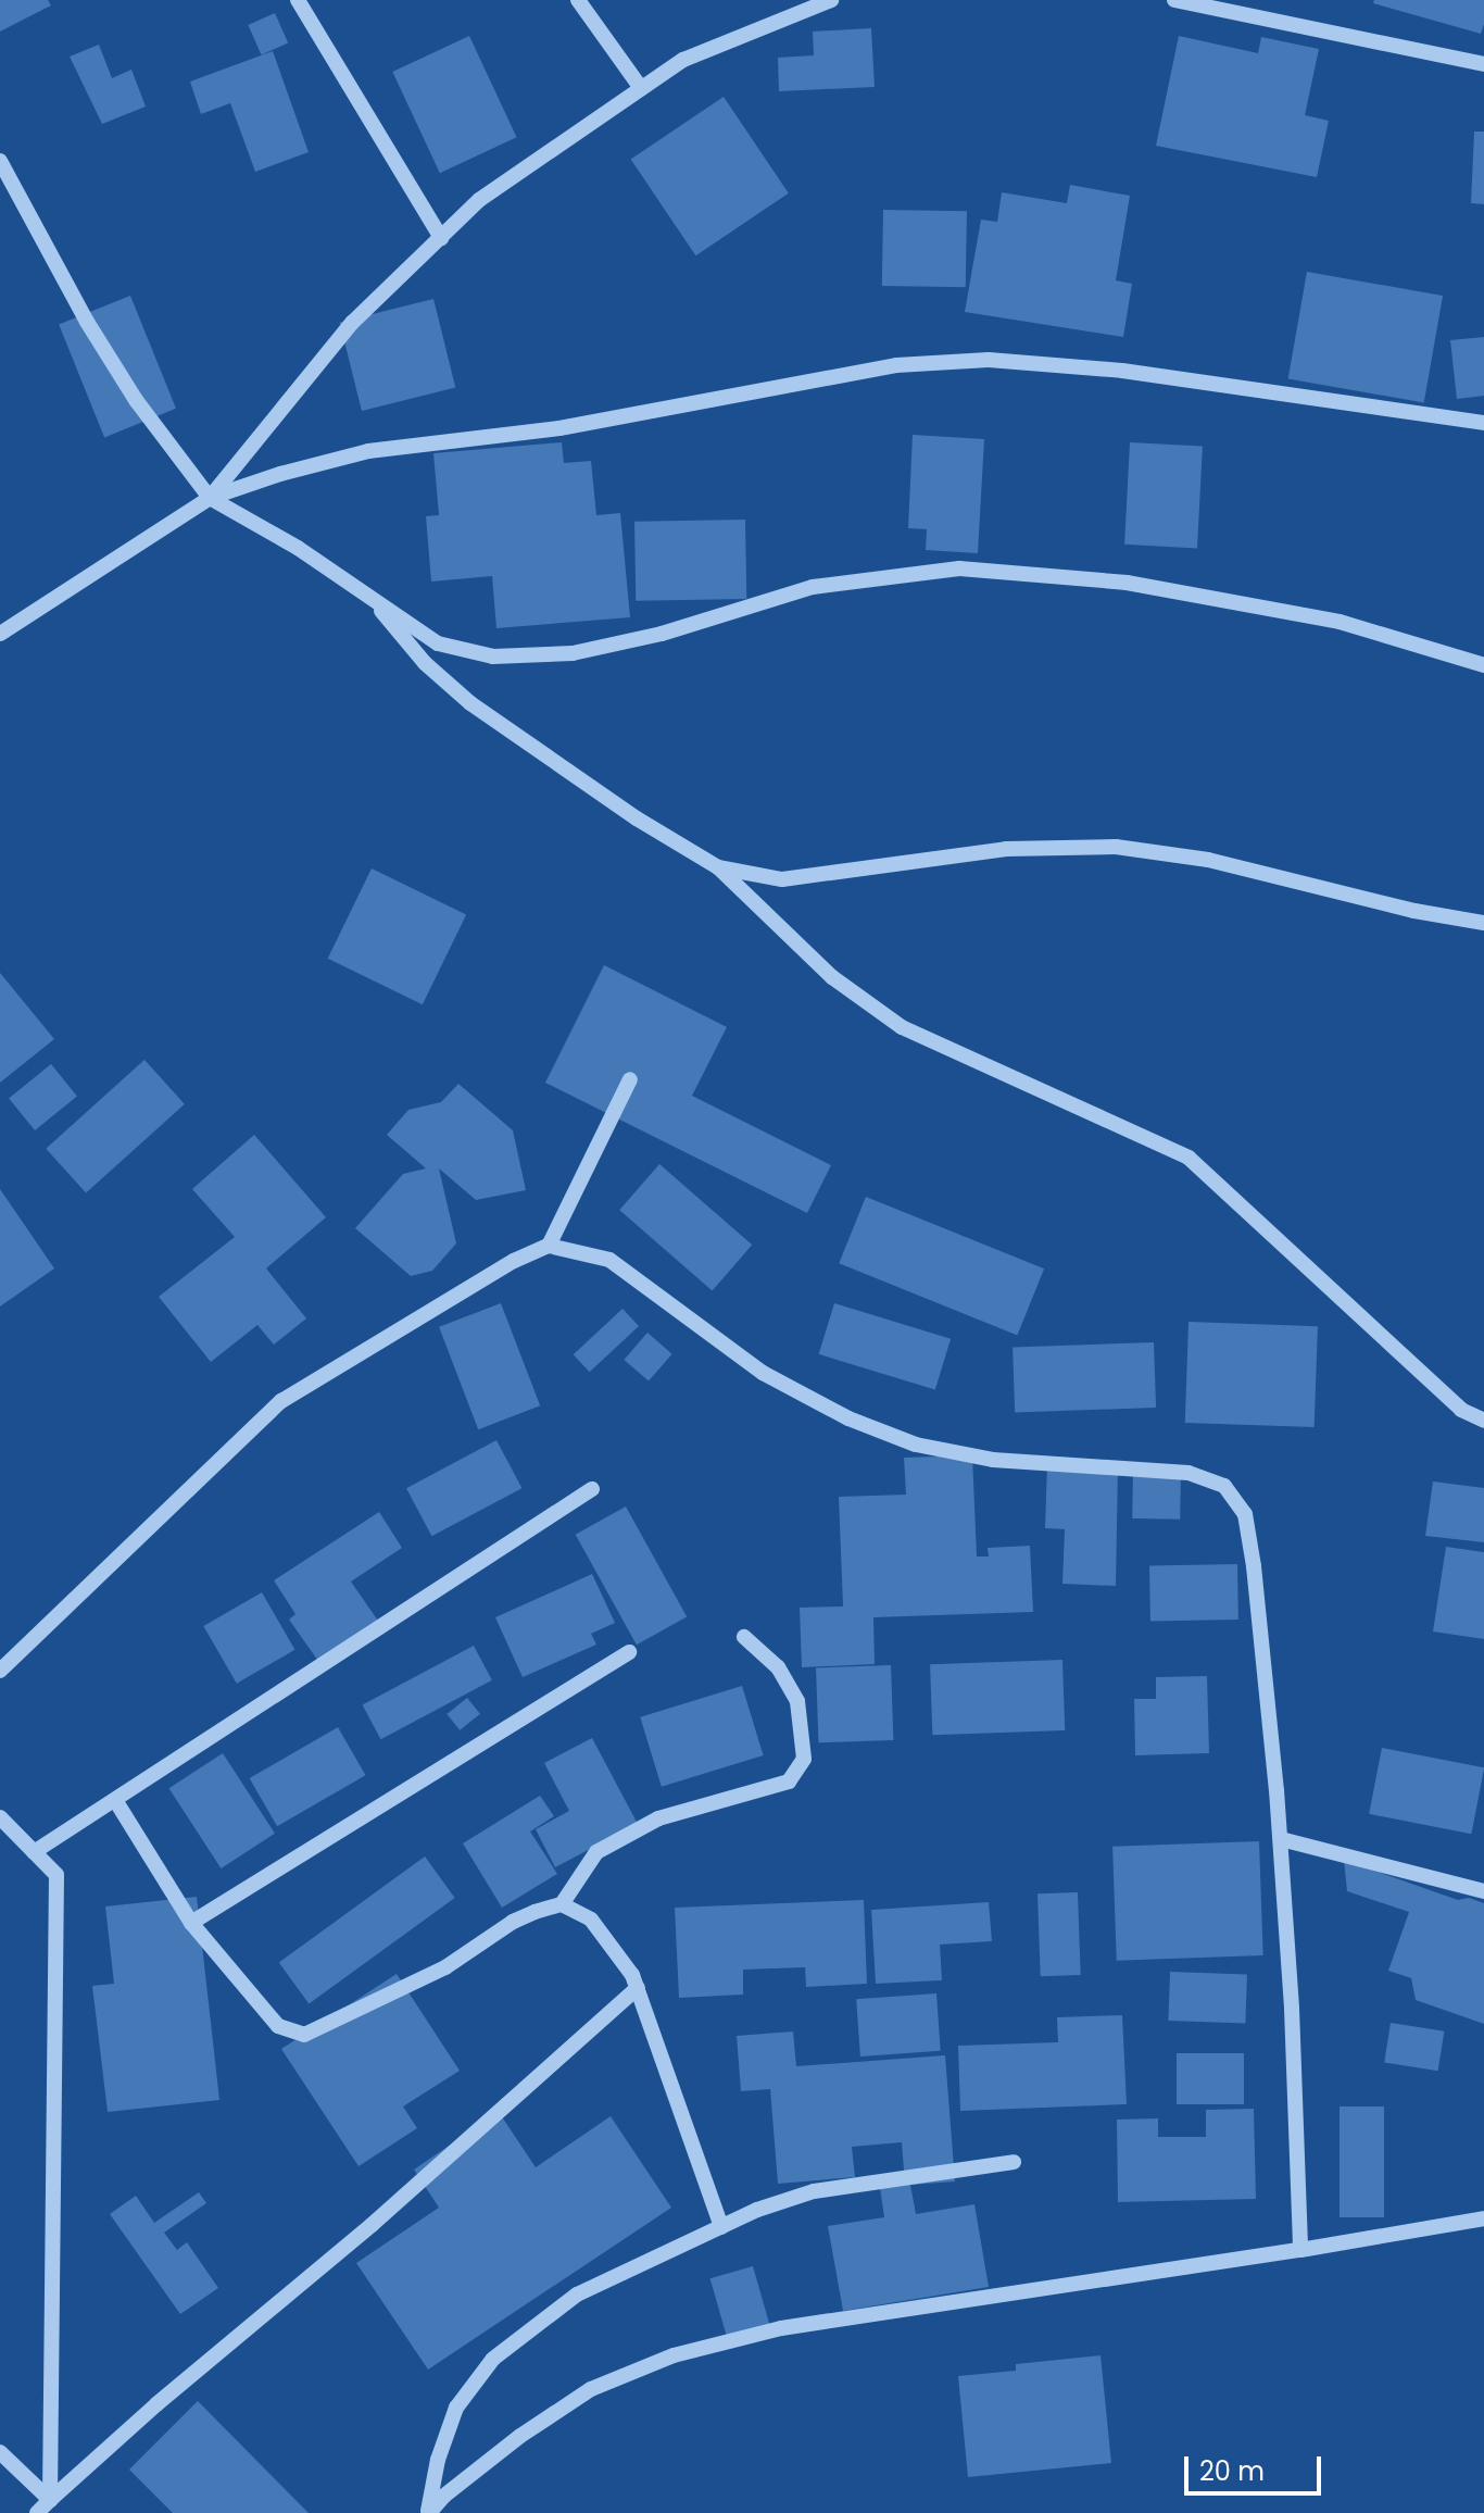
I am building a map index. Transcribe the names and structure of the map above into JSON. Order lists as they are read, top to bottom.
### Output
{
  "scale_bar": "20 m"
}
